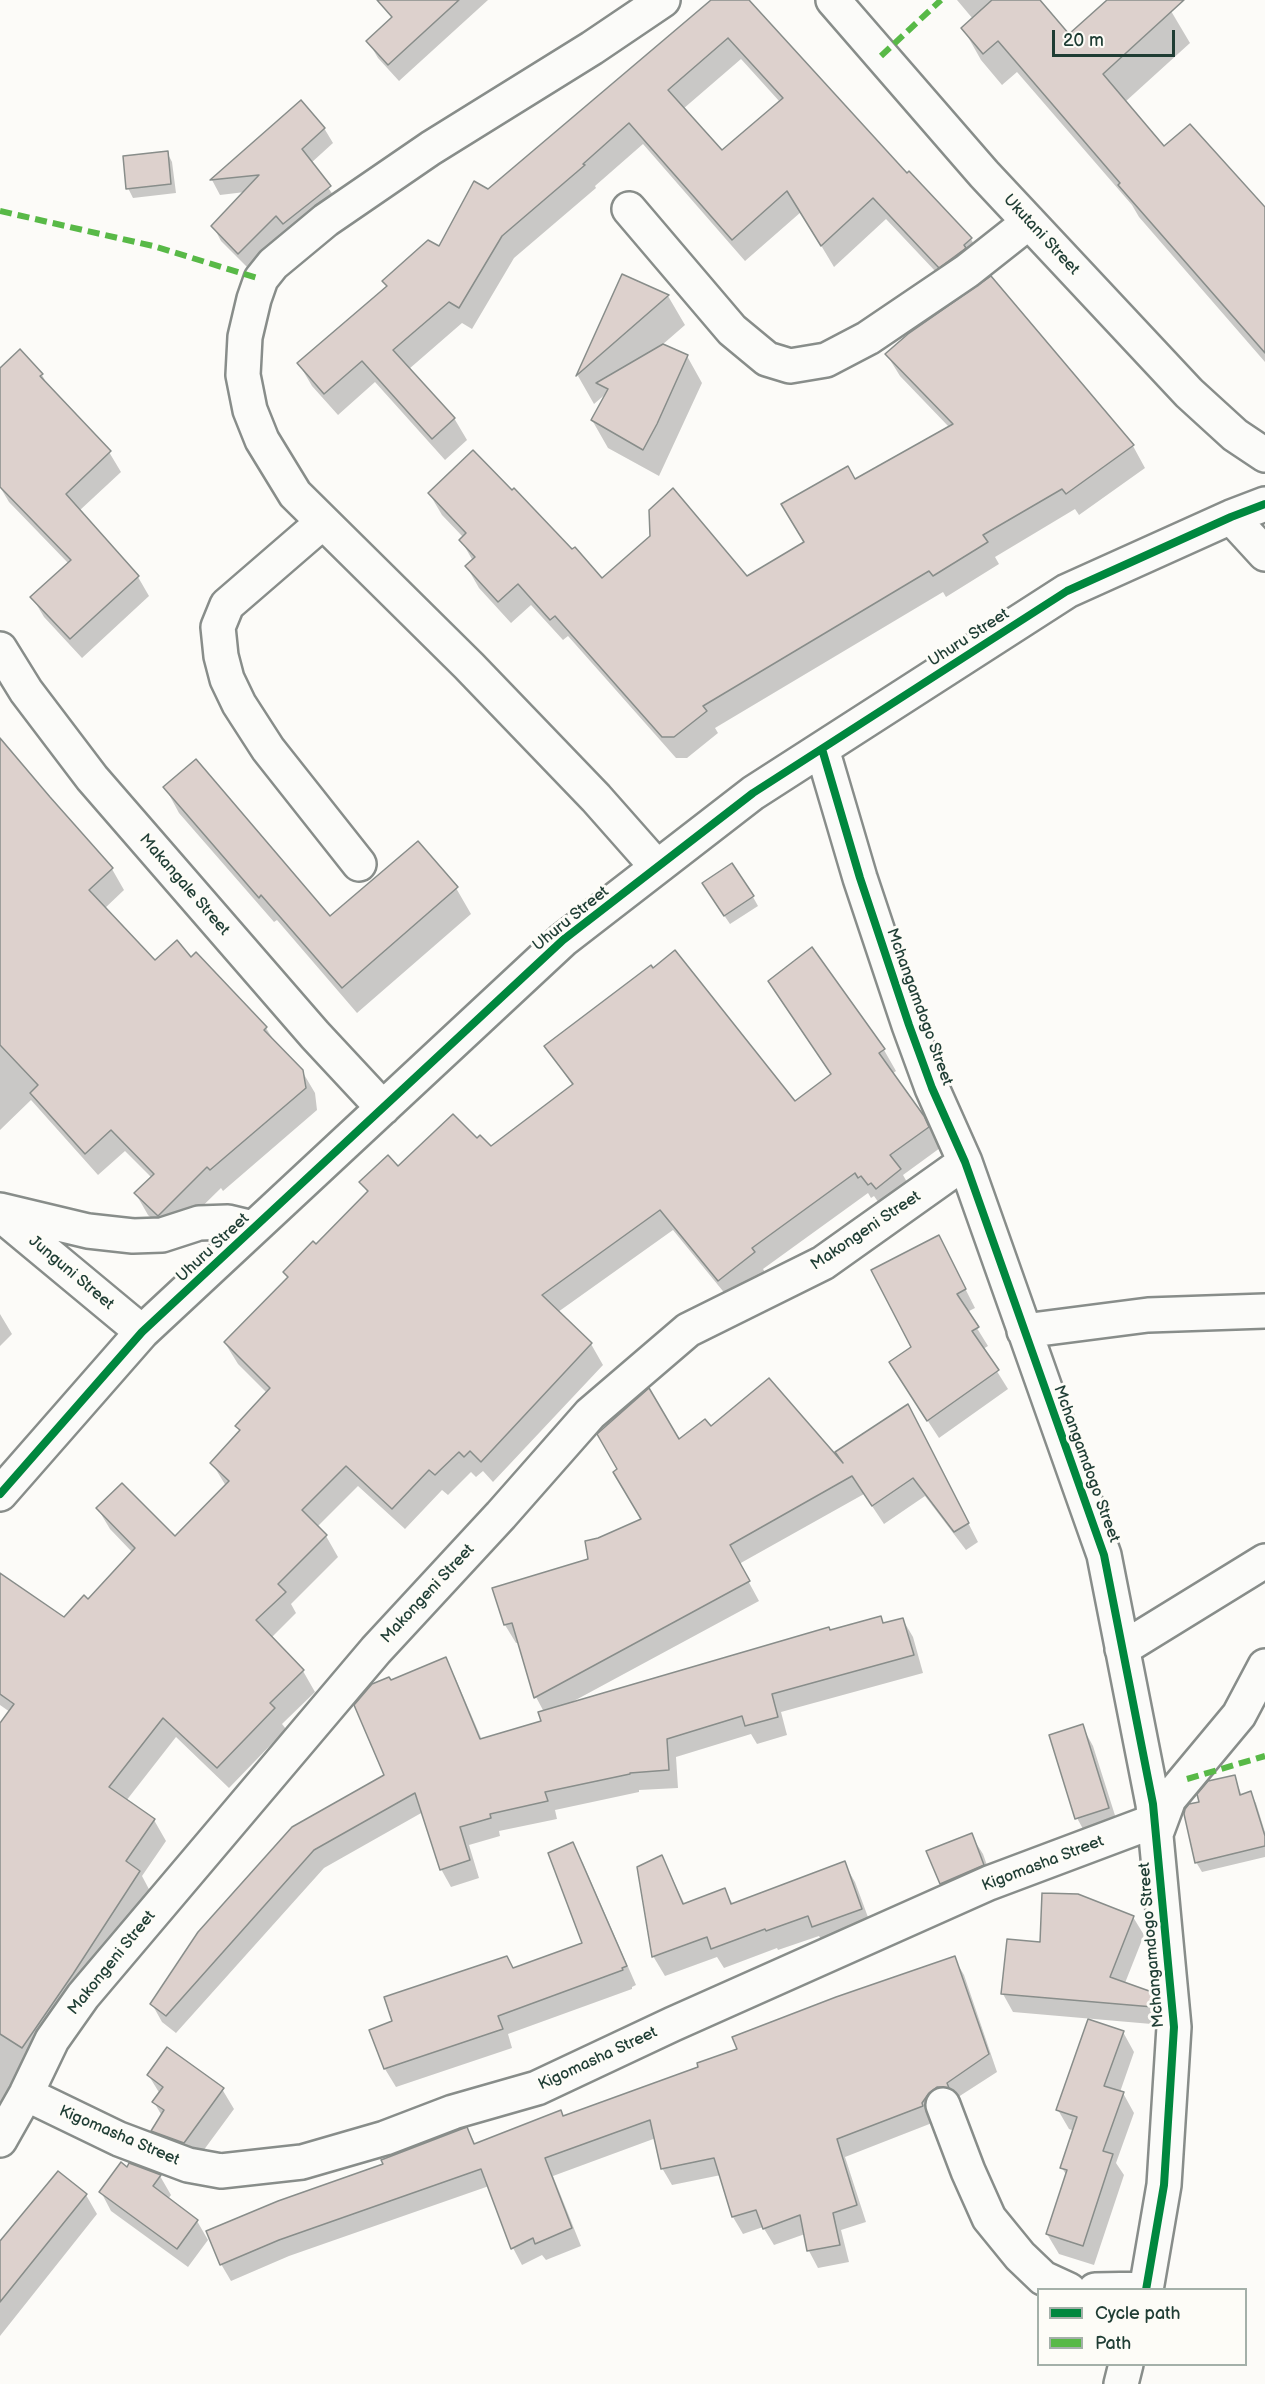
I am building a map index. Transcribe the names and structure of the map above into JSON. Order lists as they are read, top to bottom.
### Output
{
  "streets": {
    "street": [
      "Ukutani Street",
      "Uhuru Street",
      "Makangale Street",
      "Mchangamdogo Street",
      "Makongeni Street",
      "Junguni Street",
      "Kigomasha Street"
    ]
  },
  "crossings": [
    ["Uhuru Street", "Makangale Street"],
    ["Uhuru Street", "Mchangamdogo Street"],
    ["Uhuru Street", "Junguni Street"],
    ["Mchangamdogo Street", "Makongeni Street"],
    ["Mchangamdogo Street", "Kigomasha Street"],
    ["Makongeni Street", "Kigomasha Street"]
  ],
  "legend": ["Cycle path", "Path"],
  "scale_bar": "20 m"
}
